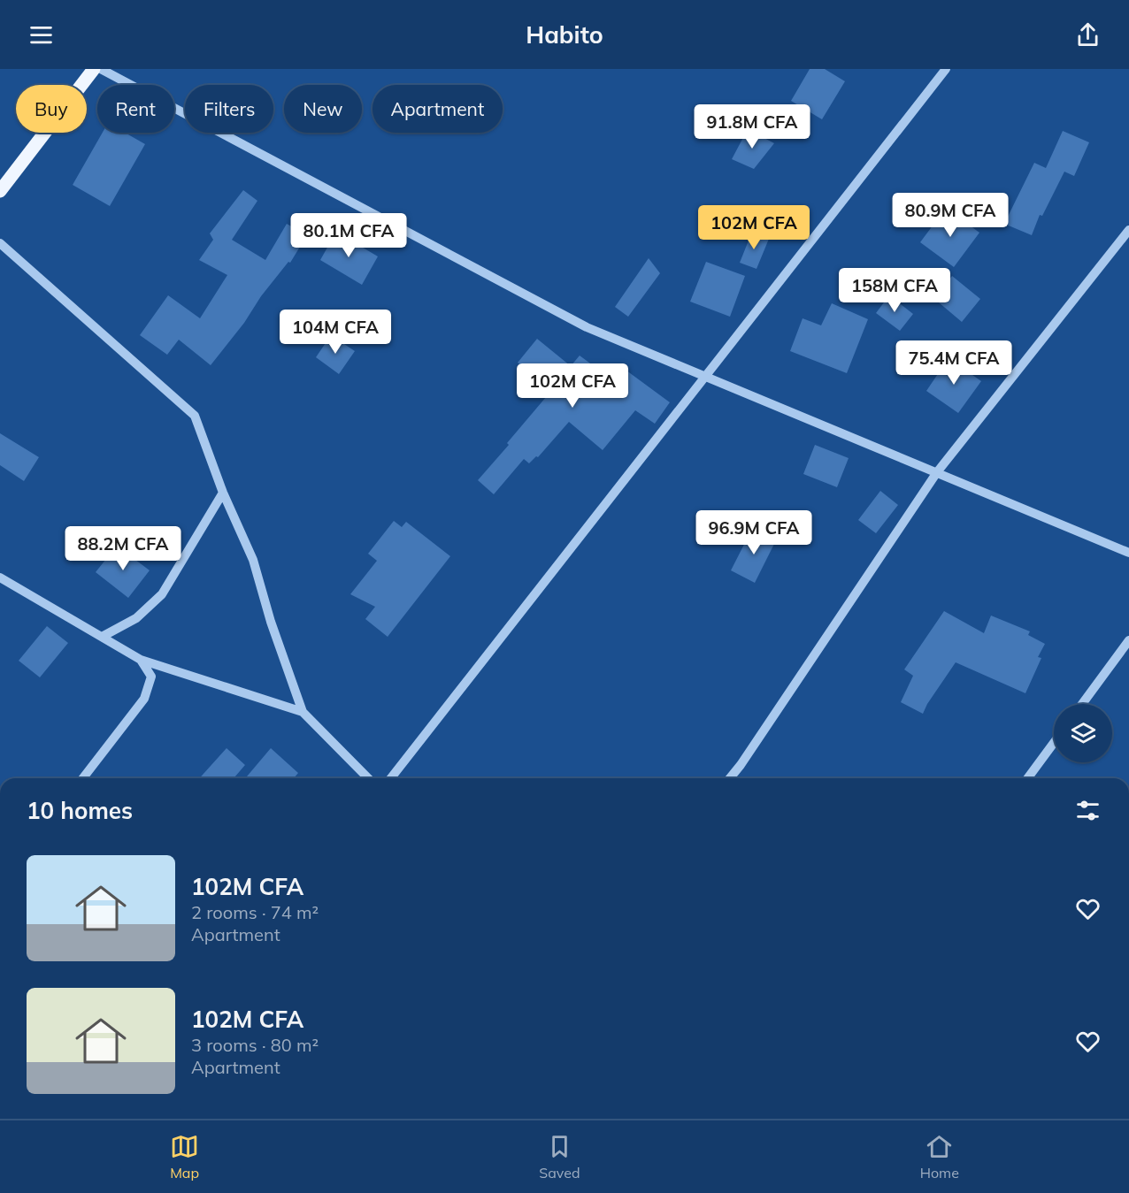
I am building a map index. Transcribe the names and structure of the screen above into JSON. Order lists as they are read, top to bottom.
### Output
{
  "page": {
    "header": "Habito",
    "chip": [
      "Buy",
      "Rent",
      "Filters",
      "New",
      "Apartment"
    ],
    "price": [
      "91.8M CFA",
      "80.9M CFA",
      "102M CFA",
      "80.1M CFA",
      "158M CFA",
      "104M CFA",
      "75.4M CFA",
      "102M CFA",
      "96.9M CFA",
      "88.2M CFA"
    ],
    "heading": "10 homes",
    "list": [
      {
        "name": "102M CFA",
        "note": "2 rooms · 74 m² · Apartment"
      },
      {
        "name": "102M CFA",
        "note": "3 rooms · 80 m² · Apartment"
      }
    ],
    "tabs": ["Map", "Saved", "Home"]
  }
}
